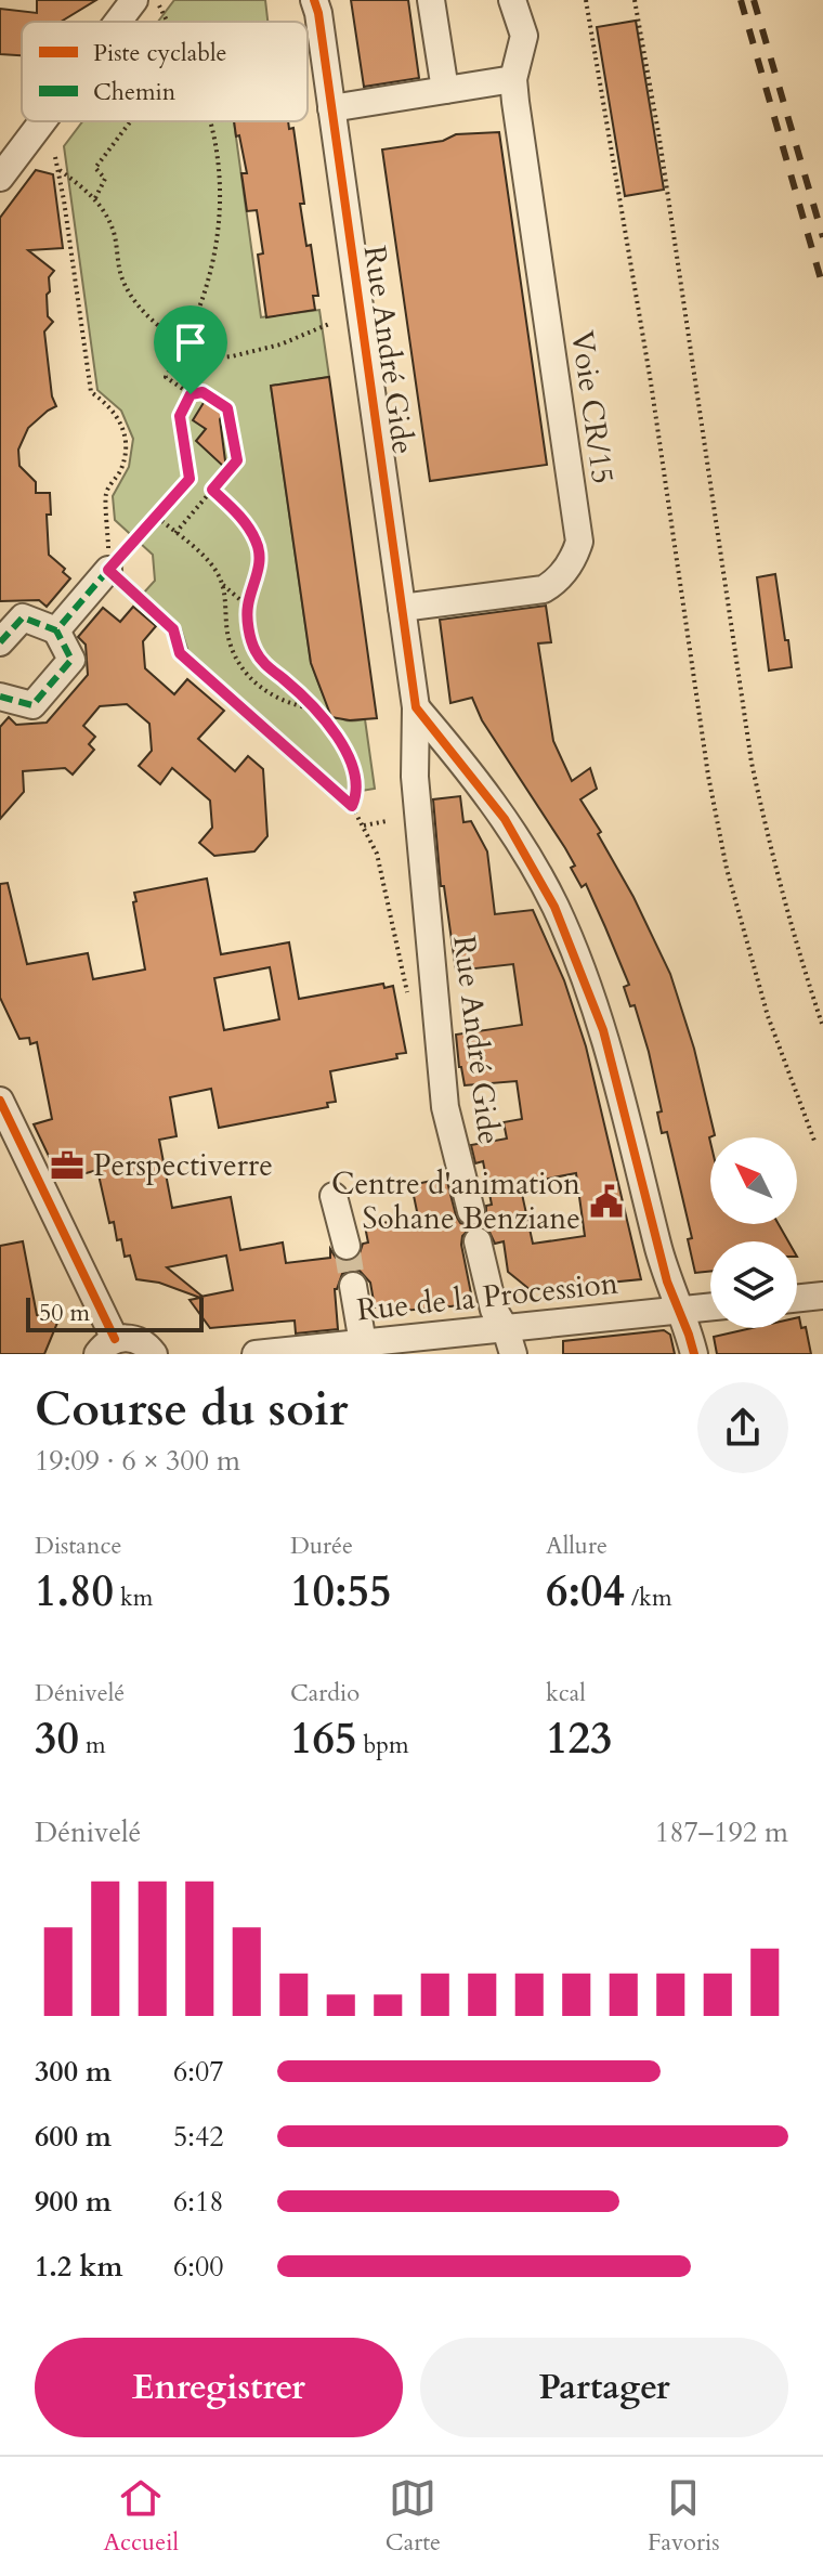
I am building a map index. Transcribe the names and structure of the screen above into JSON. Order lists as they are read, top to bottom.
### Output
{
  "streets": {
    "street": ["Rue André Gide", "Voie CR/15", "Rue de la Procession"]
  },
  "crossings": [
    ["Rue André Gide", "Voie CR/15"]
  ],
  "places": {
    "office": ["Perspectiverre"],
    "public building": ["Centre d'animation Sohane Benziane"]
  },
  "legend": ["Piste cyclable", "Chemin"],
  "scale_bar": "50 m",
  "north": "top left",
  "page": {
    "scale": "50 m",
    "heading": ["Course du soir", "19:09 · 6 × 300 m"],
    "stats": [
      ["Distance", "1.80 km"],
      ["Durée", "10:55"],
      ["Allure", "6:04 /km"],
      ["Dénivelé", "30 m"],
      ["Cardio", "165 bpm"],
      ["kcal", "123"]
    ],
    "chart": ["Dénivelé", "187–192 m"],
    "list": [
      {
        "name": "300 m",
        "note": "6:07"
      },
      {
        "name": "600 m",
        "note": "5:42"
      },
      {
        "name": "900 m",
        "note": "6:18"
      },
      {
        "name": "1.2 km",
        "note": "6:00"
      }
    ],
    "buttons": ["Enregistrer", "Partager"],
    "tabs": ["Accueil", "Carte", "Favoris"]
  }
}
